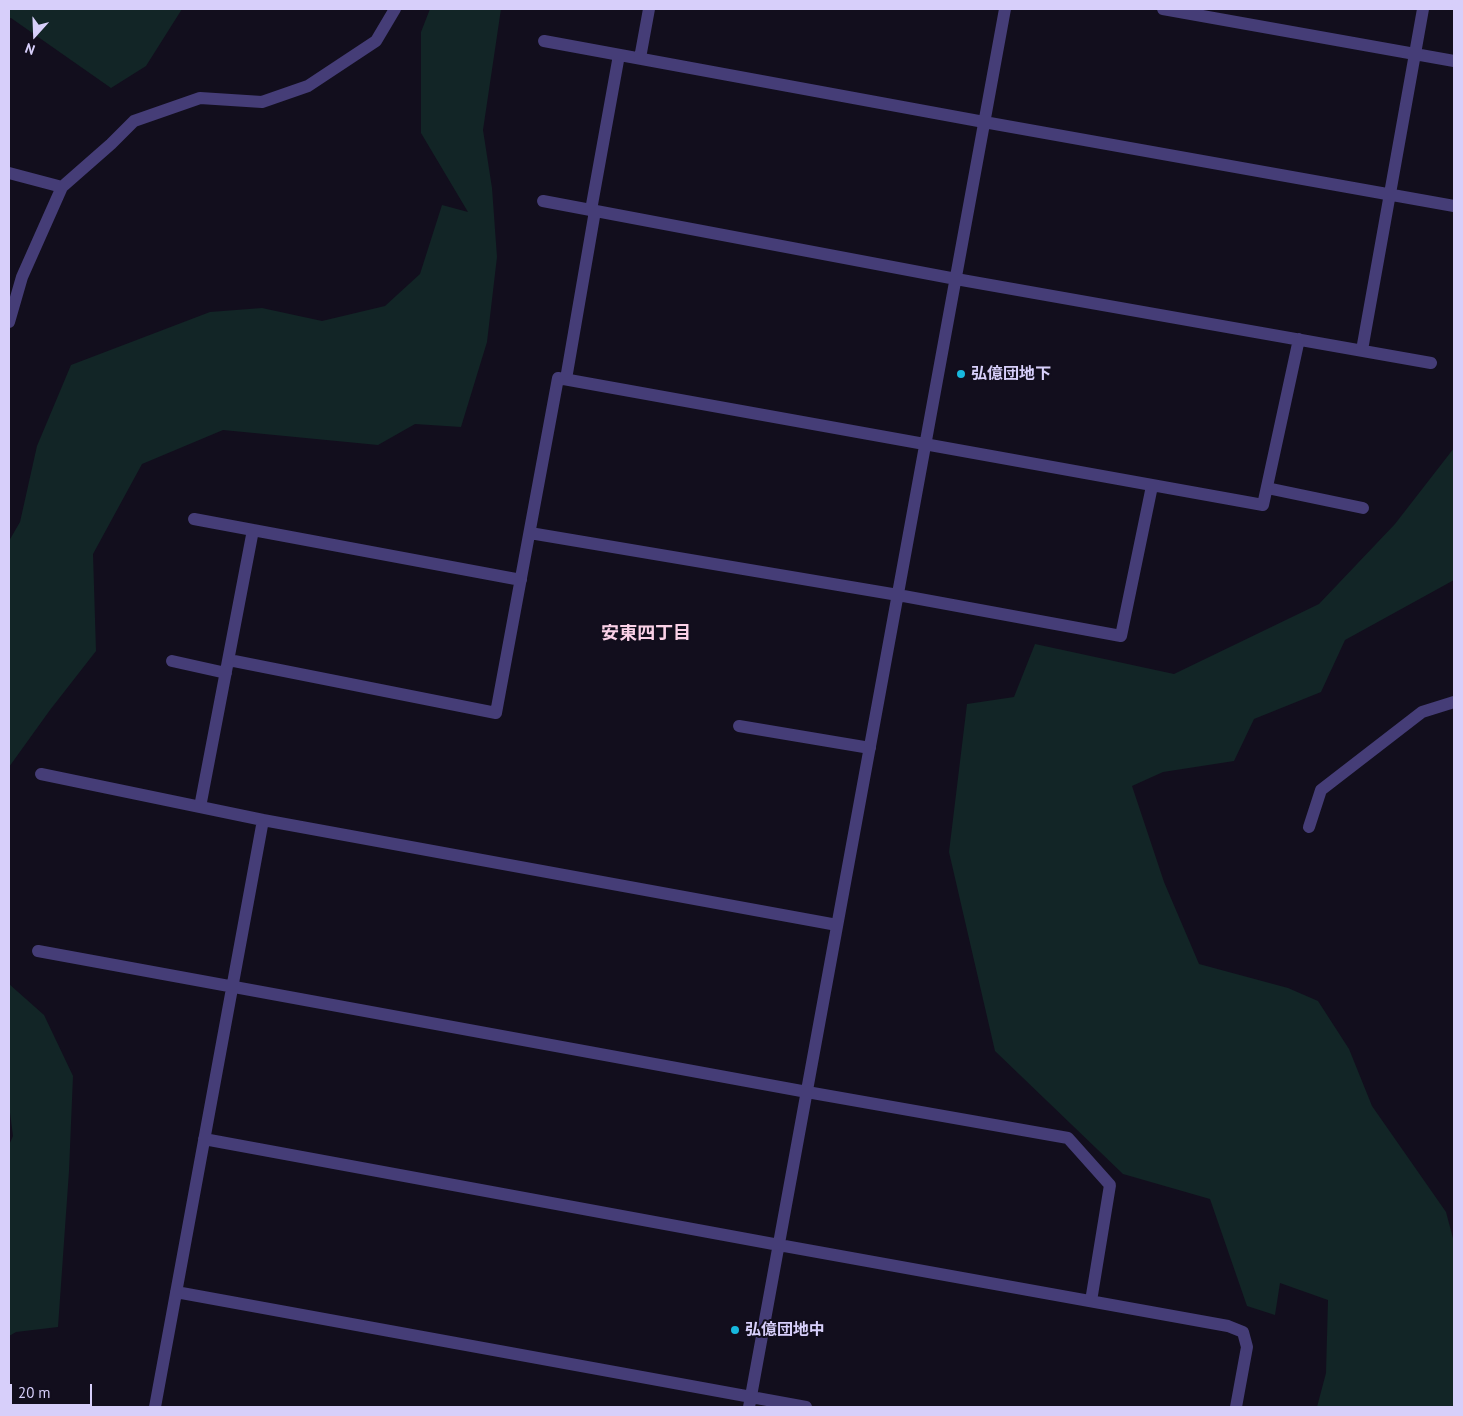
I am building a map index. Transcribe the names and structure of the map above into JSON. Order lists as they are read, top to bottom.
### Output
{
  "districts": ["安東四丁目"],
  "places": ["弘億団地下", "弘億団地中"],
  "scale_bar": "20 m",
  "north": "bottom"
}
